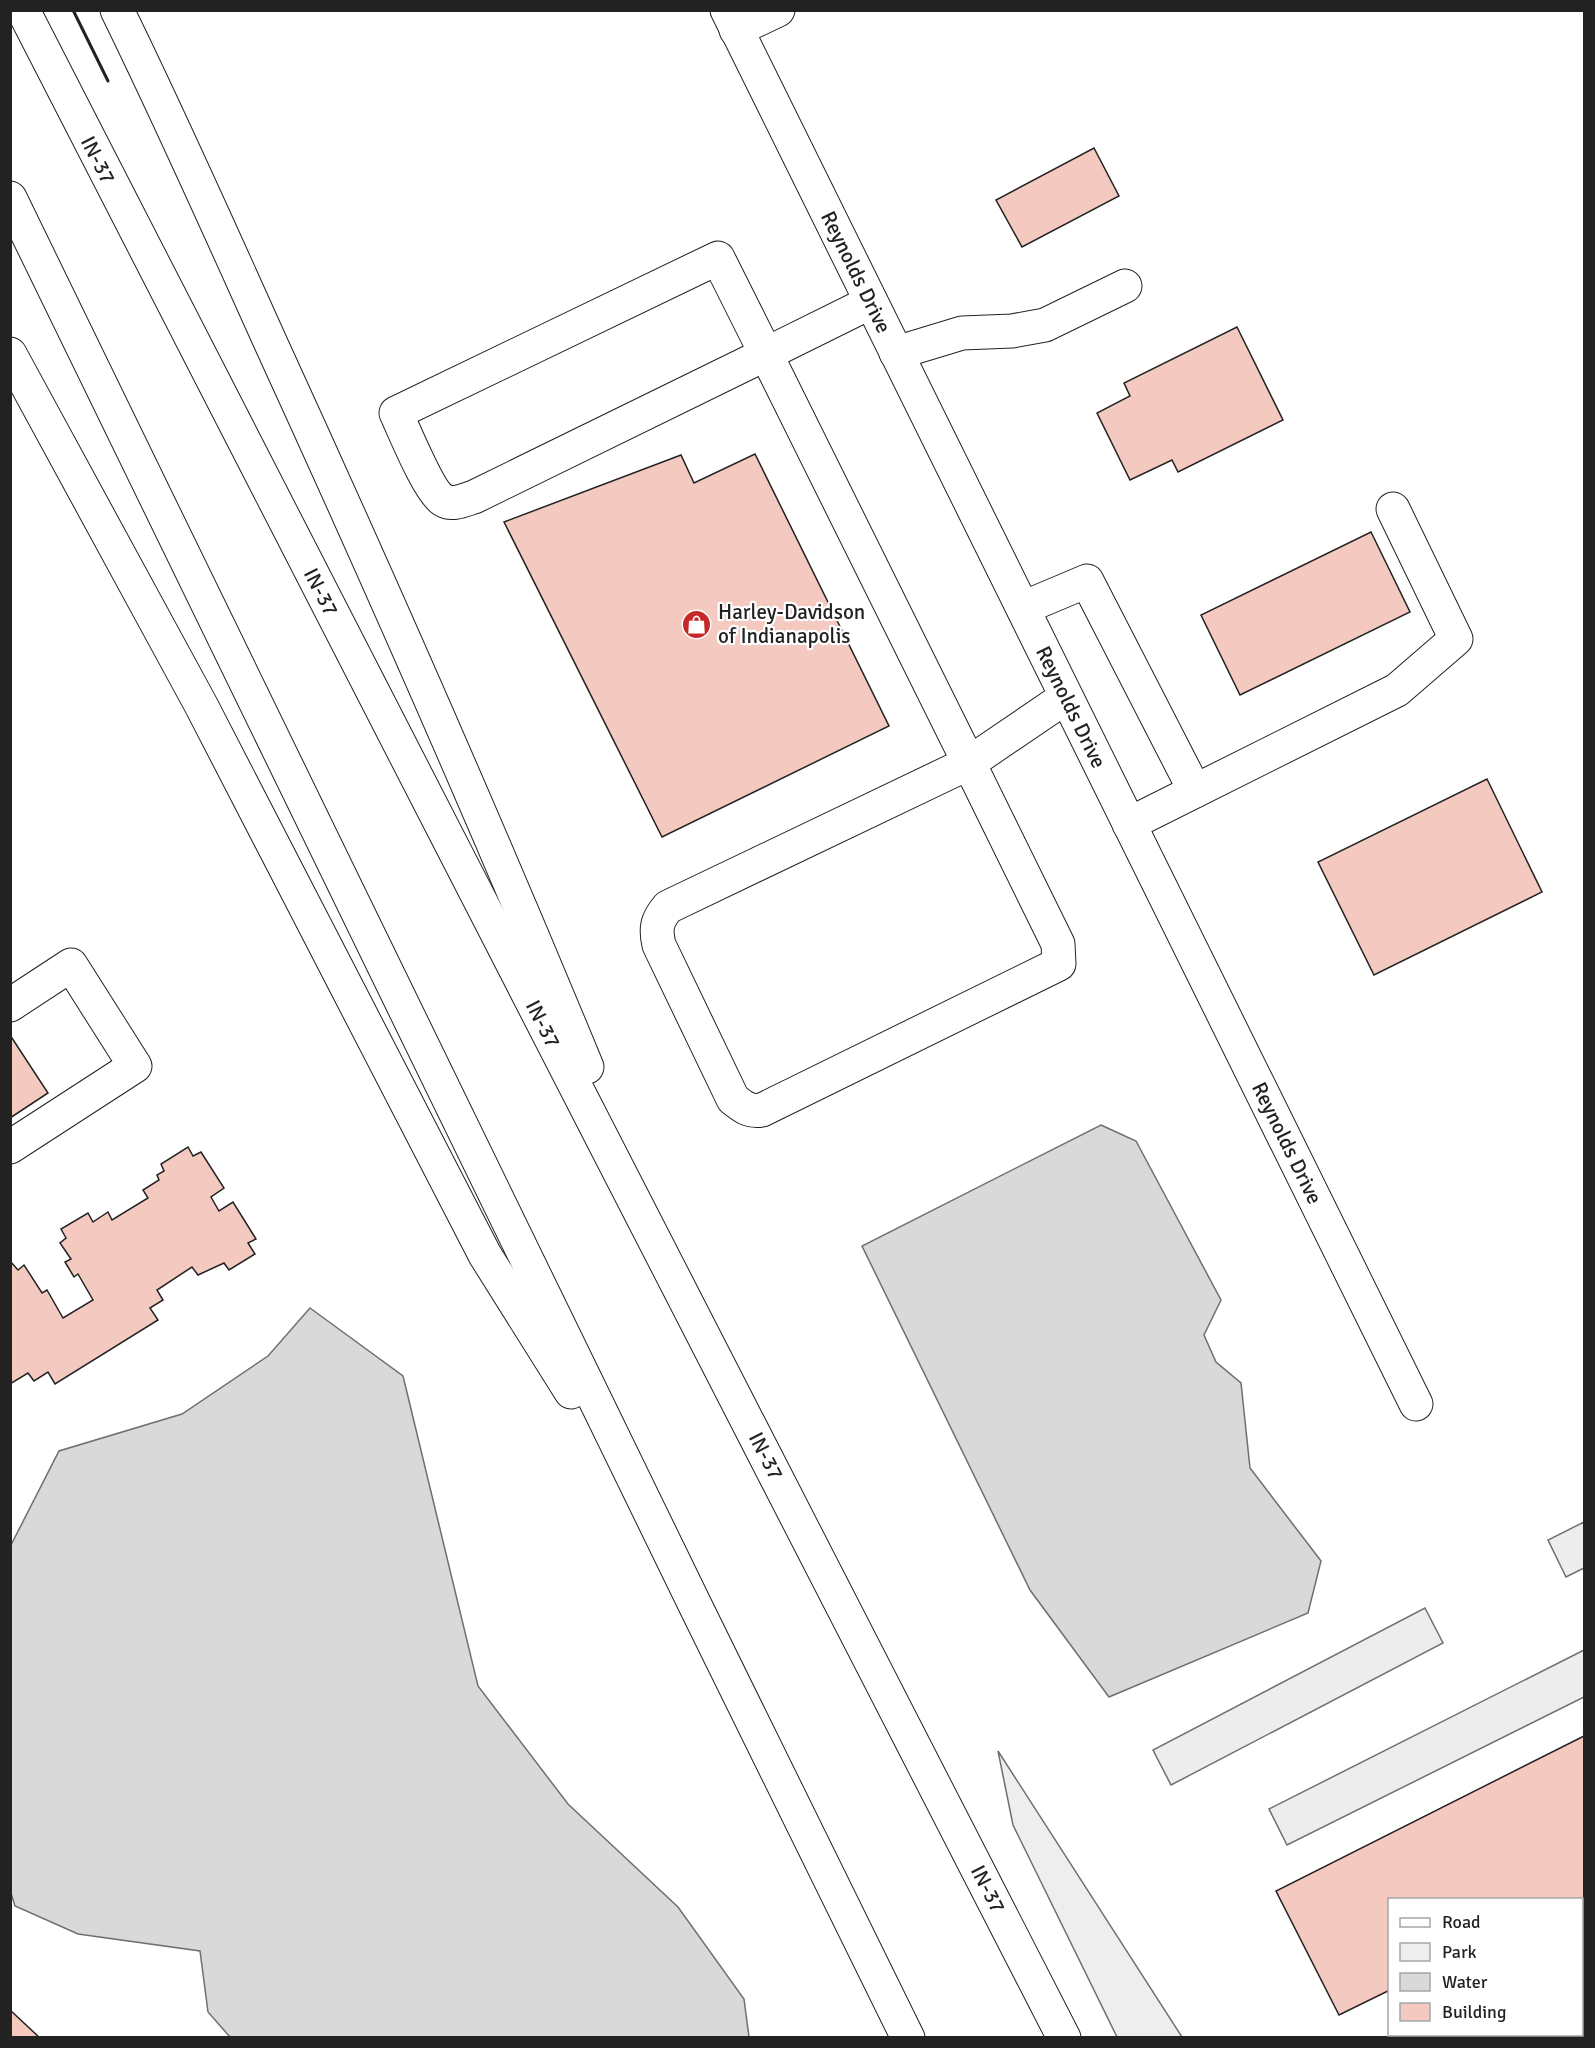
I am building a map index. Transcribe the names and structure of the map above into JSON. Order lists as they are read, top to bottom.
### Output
{
  "streets": {
    "main road": ["IN-37", "Reynolds Drive"]
  },
  "places": {
    "shop": ["Harley-Davidson of Indianapolis"]
  },
  "legend": [
    "Road",
    "Park",
    "Water",
    "Building"
  ]
}
